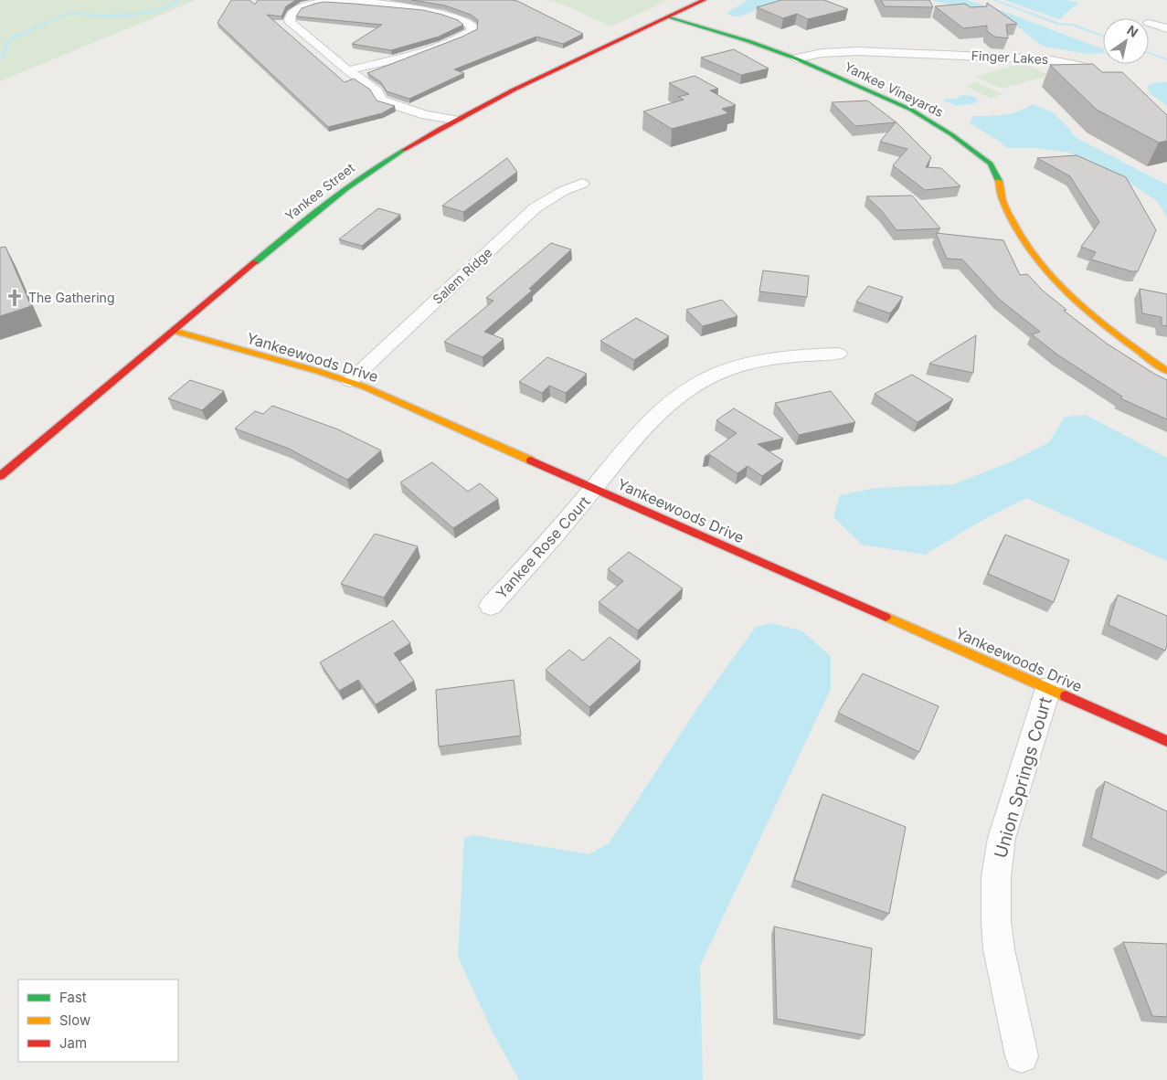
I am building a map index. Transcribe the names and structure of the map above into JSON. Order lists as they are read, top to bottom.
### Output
{
  "streets": {
    "street": [
      "Finger Lakes",
      "Yankee Vineyards",
      "Yankee Street",
      "Salem Ridge",
      "Yankeewoods Drive",
      "Yankee Rose Court",
      "Union Springs Court"
    ]
  },
  "crossings": [
    ["Finger Lakes", "Yankee Vineyards"],
    ["Yankee Vineyards", "Yankee Street"],
    ["Yankee Street", "Yankeewoods Drive"],
    ["Salem Ridge", "Yankeewoods Drive"],
    ["Yankeewoods Drive", "Yankee Rose Court"],
    ["Yankeewoods Drive", "Union Springs Court"]
  ],
  "places": {
    "church": ["The Gathering"]
  },
  "legend": ["Fast", "Slow", "Jam"],
  "north": "top right"
}
